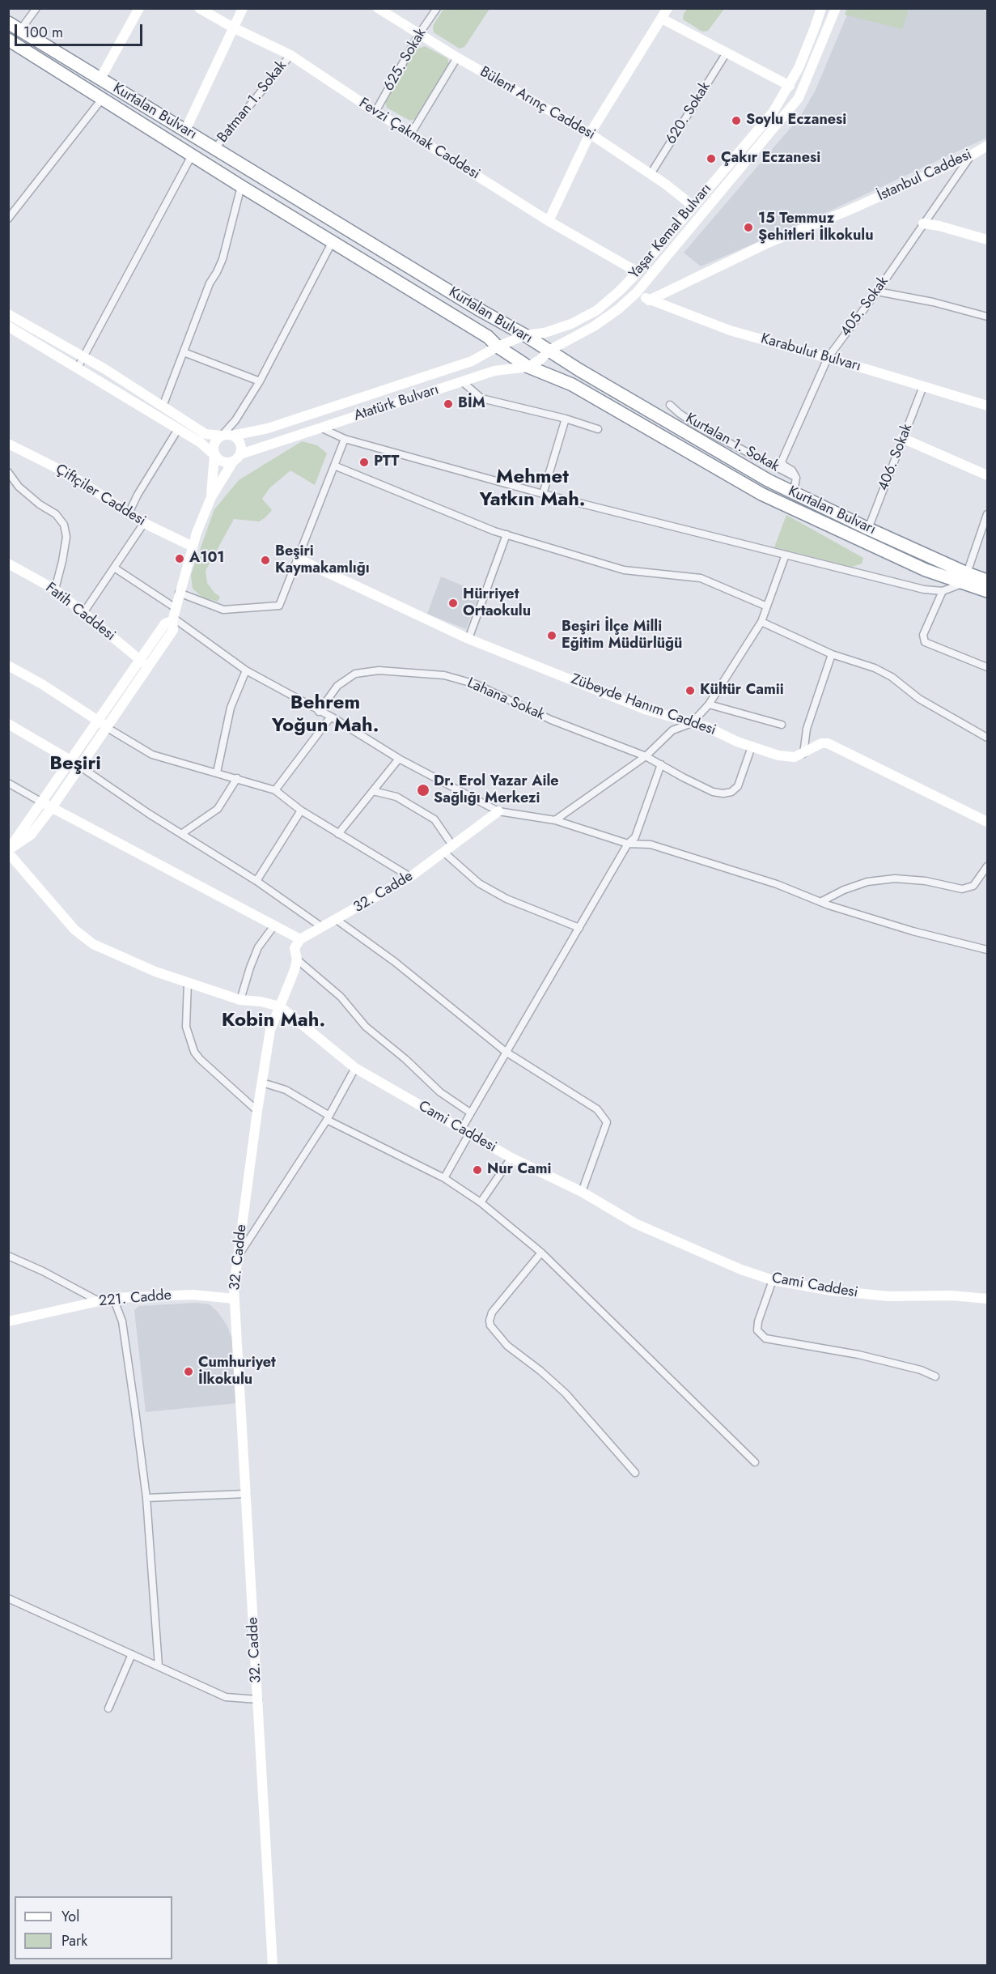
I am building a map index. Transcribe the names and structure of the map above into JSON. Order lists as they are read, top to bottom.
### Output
{
  "streets": {
    "highway": ["Kurtalan Bulvarı"],
    "street": [
      "625. Sokak",
      "Batman 1. Sokak",
      "Bülent Arınç Caddesi",
      "620. Sokak",
      "Fevzi Çakmak Caddesi",
      "İstanbul Caddesi",
      "Yaşar Kemal Bulvarı",
      "405. Sokak",
      "Karabulut Bulvarı",
      "Atatürk Bulvarı",
      "Kurtalan 1. Sokak",
      "406. Sokak",
      "Çiftçiler Caddesi",
      "Fatih Caddesi",
      "Lahana Sokak",
      "Zübeyde Hanım Caddesi",
      "32. Cadde",
      "Cami Caddesi",
      "221. Cadde"
    ]
  },
  "crossings": [
    ["625. Sokak", "Bülent Arınç Caddesi"],
    ["625. Sokak", "Fevzi Çakmak Caddesi"],
    ["Batman 1. Sokak", "Kurtalan Bulvarı"],
    ["Batman 1. Sokak", "Fevzi Çakmak Caddesi"],
    ["Bülent Arınç Caddesi", "620. Sokak"],
    ["Bülent Arınç Caddesi", "Yaşar Kemal Bulvarı"],
    ["Kurtalan Bulvarı", "Yaşar Kemal Bulvarı"],
    ["Kurtalan Bulvarı", "Atatürk Bulvarı"],
    ["Kurtalan Bulvarı", "406. Sokak"],
    ["Fevzi Çakmak Caddesi", "Yaşar Kemal Bulvarı"],
    ["İstanbul Caddesi", "405. Sokak"],
    ["İstanbul Caddesi", "Karabulut Bulvarı"],
    ["Yaşar Kemal Bulvarı", "Karabulut Bulvarı"],
    ["Yaşar Kemal Bulvarı", "Atatürk Bulvarı"],
    ["405. Sokak", "Karabulut Bulvarı"],
    ["405. Sokak", "Kurtalan 1. Sokak"],
    ["Karabulut Bulvarı", "406. Sokak"],
    ["Lahana Sokak", "Zübeyde Hanım Caddesi"],
    ["32. Cadde", "Cami Caddesi"],
    ["32. Cadde", "221. Cadde"]
  ],
  "districts": [
    "Mehmet Yatkın Mah.",
    "Behrem Yoğun Mah.",
    "Beşiri",
    "Kobin Mah."
  ],
  "places": [
    "Soylu Eczanesi",
    "Çakır Eczanesi",
    "15 Temmuz Şehitleri İlkokulu",
    "BİM",
    "PTT",
    "A101",
    "Beşiri Kaymakamlığı",
    "Hürriyet Ortaokulu",
    "Beşiri İlçe Milli Eğitim Müdürlüğü",
    "Kültür Camii",
    "Dr. Erol Yazar Aile Sağlığı Merkezi",
    "Nur Cami",
    "Cumhuriyet İlkokulu"
  ],
  "legend": ["Yol", "Park"],
  "scale_bar": "100 m"
}
